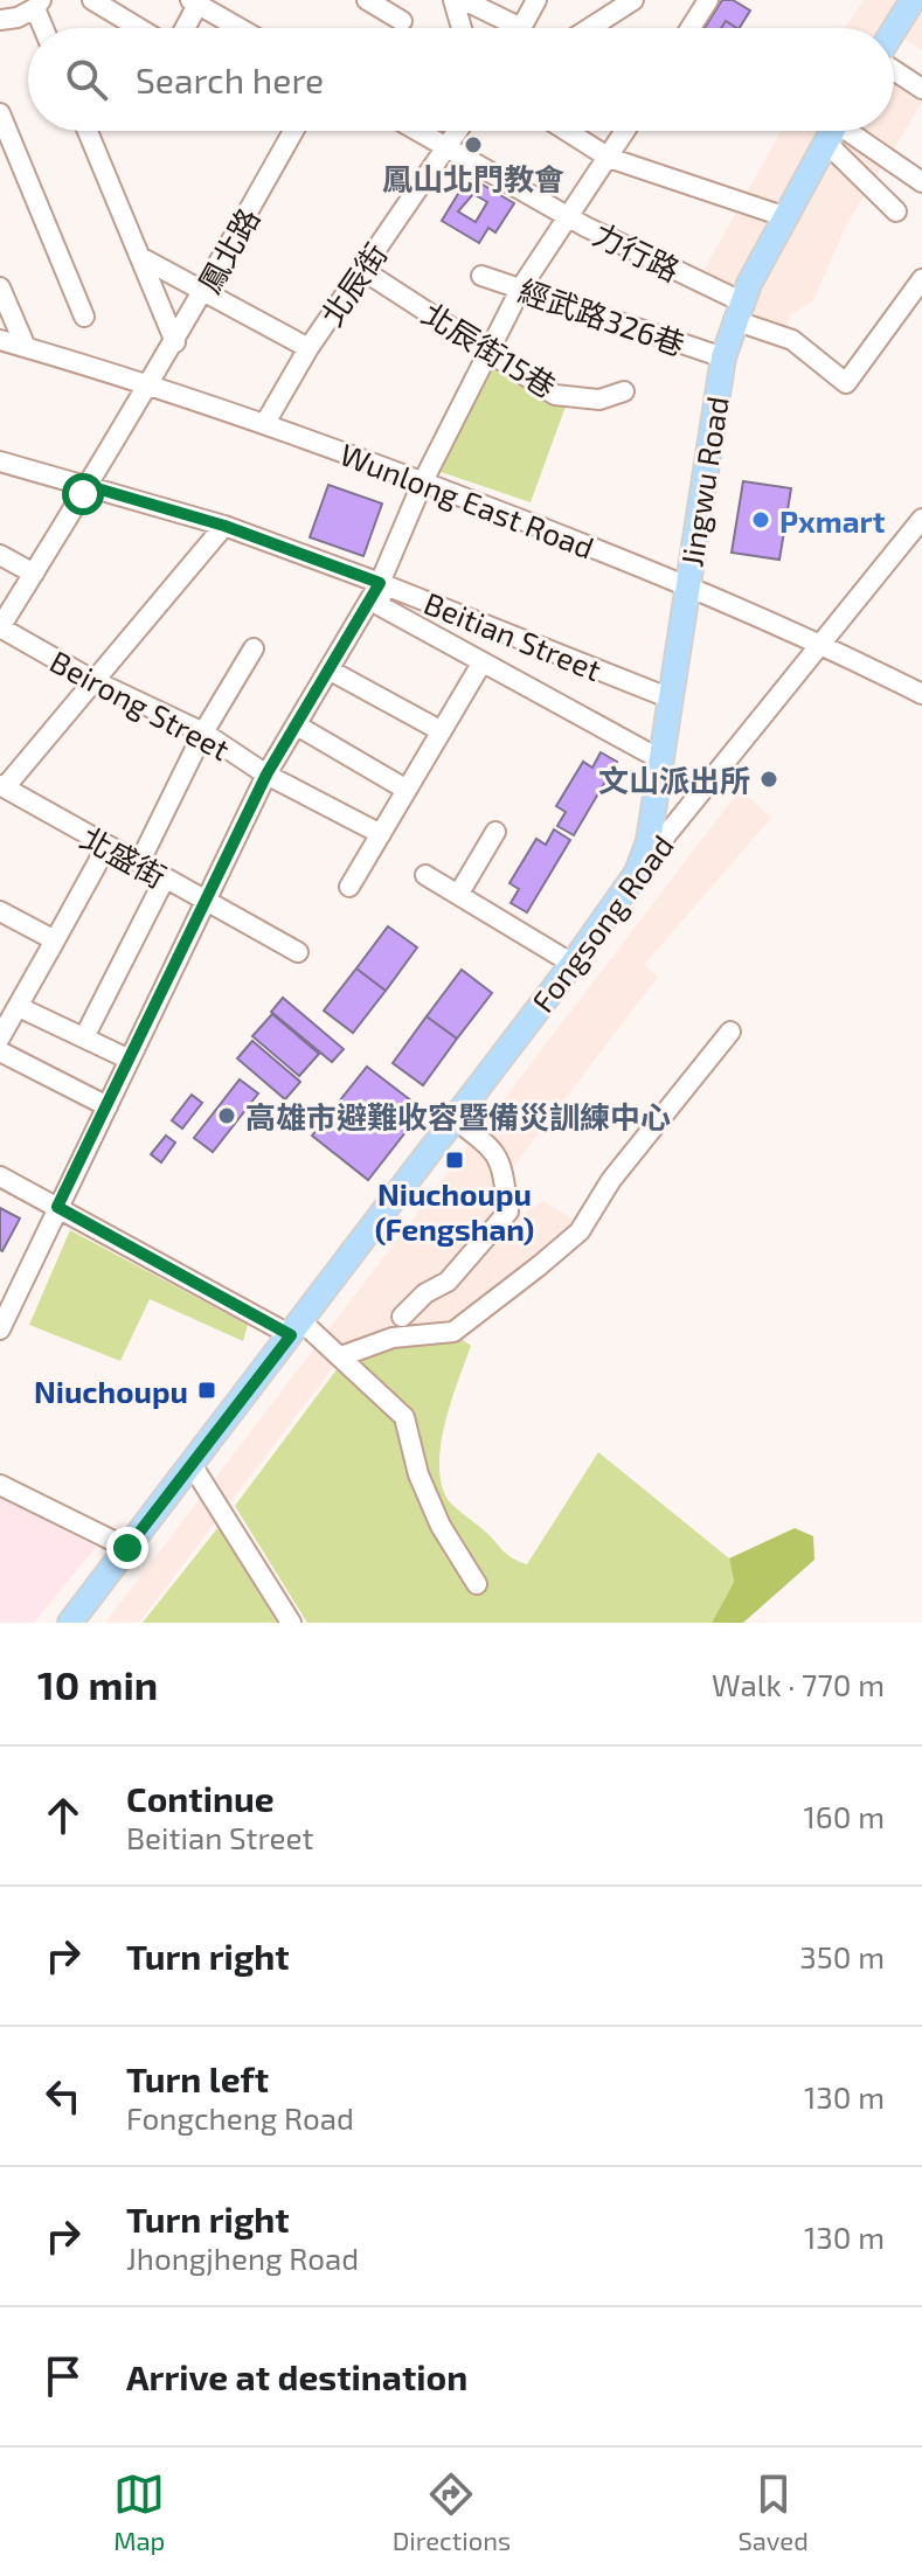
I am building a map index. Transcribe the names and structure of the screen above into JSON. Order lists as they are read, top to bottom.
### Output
{
  "streets": {
    "main road": ["Jingwu Road", "Fongsong Road"],
    "street": [
      "鳳北路",
      "力行路",
      "北辰街",
      "經武路326巷",
      "北辰街15巷",
      "Wunlong East Road",
      "Beitian Street",
      "Beirong Street",
      "北盛街"
    ]
  },
  "crossings": [
    ["鳳北路", "Wunlong East Road"],
    ["鳳北路", "Beitian Street"],
    ["鳳北路", "Beirong Street"],
    ["力行路", "北辰街"],
    ["力行路", "Jingwu Road"],
    ["北辰街", "北辰街15巷"],
    ["北辰街", "Wunlong East Road"],
    ["經武路326巷", "Jingwu Road"],
    ["Jingwu Road", "Wunlong East Road"],
    ["Jingwu Road", "Beitian Street"],
    ["Jingwu Road", "Fongsong Road"],
    ["Wunlong East Road", "Fongsong Road"]
  ],
  "places": {
    "other": [
      "鳳山北門教會",
      "Pxmart",
      "文山派出所",
      "高雄市避難收容暨備災訓練中心"
    ],
    "transit": ["Niuchoupu (Fengshan)", "Niuchoupu"]
  },
  "page": {
    "search": "Search here",
    "heading": ["10 min", "Walk · 770 m"],
    "list": [
      ["Continue", "Beitian Street", "160 m"],
      ["Turn right", "350 m"],
      ["Turn left", "Fongcheng Road", "130 m"],
      ["Turn right", "Jhongjheng Road", "130 m"],
      "Arrive at destination"
    ],
    "nav": ["Map", "Directions", "Saved"]
  }
}
